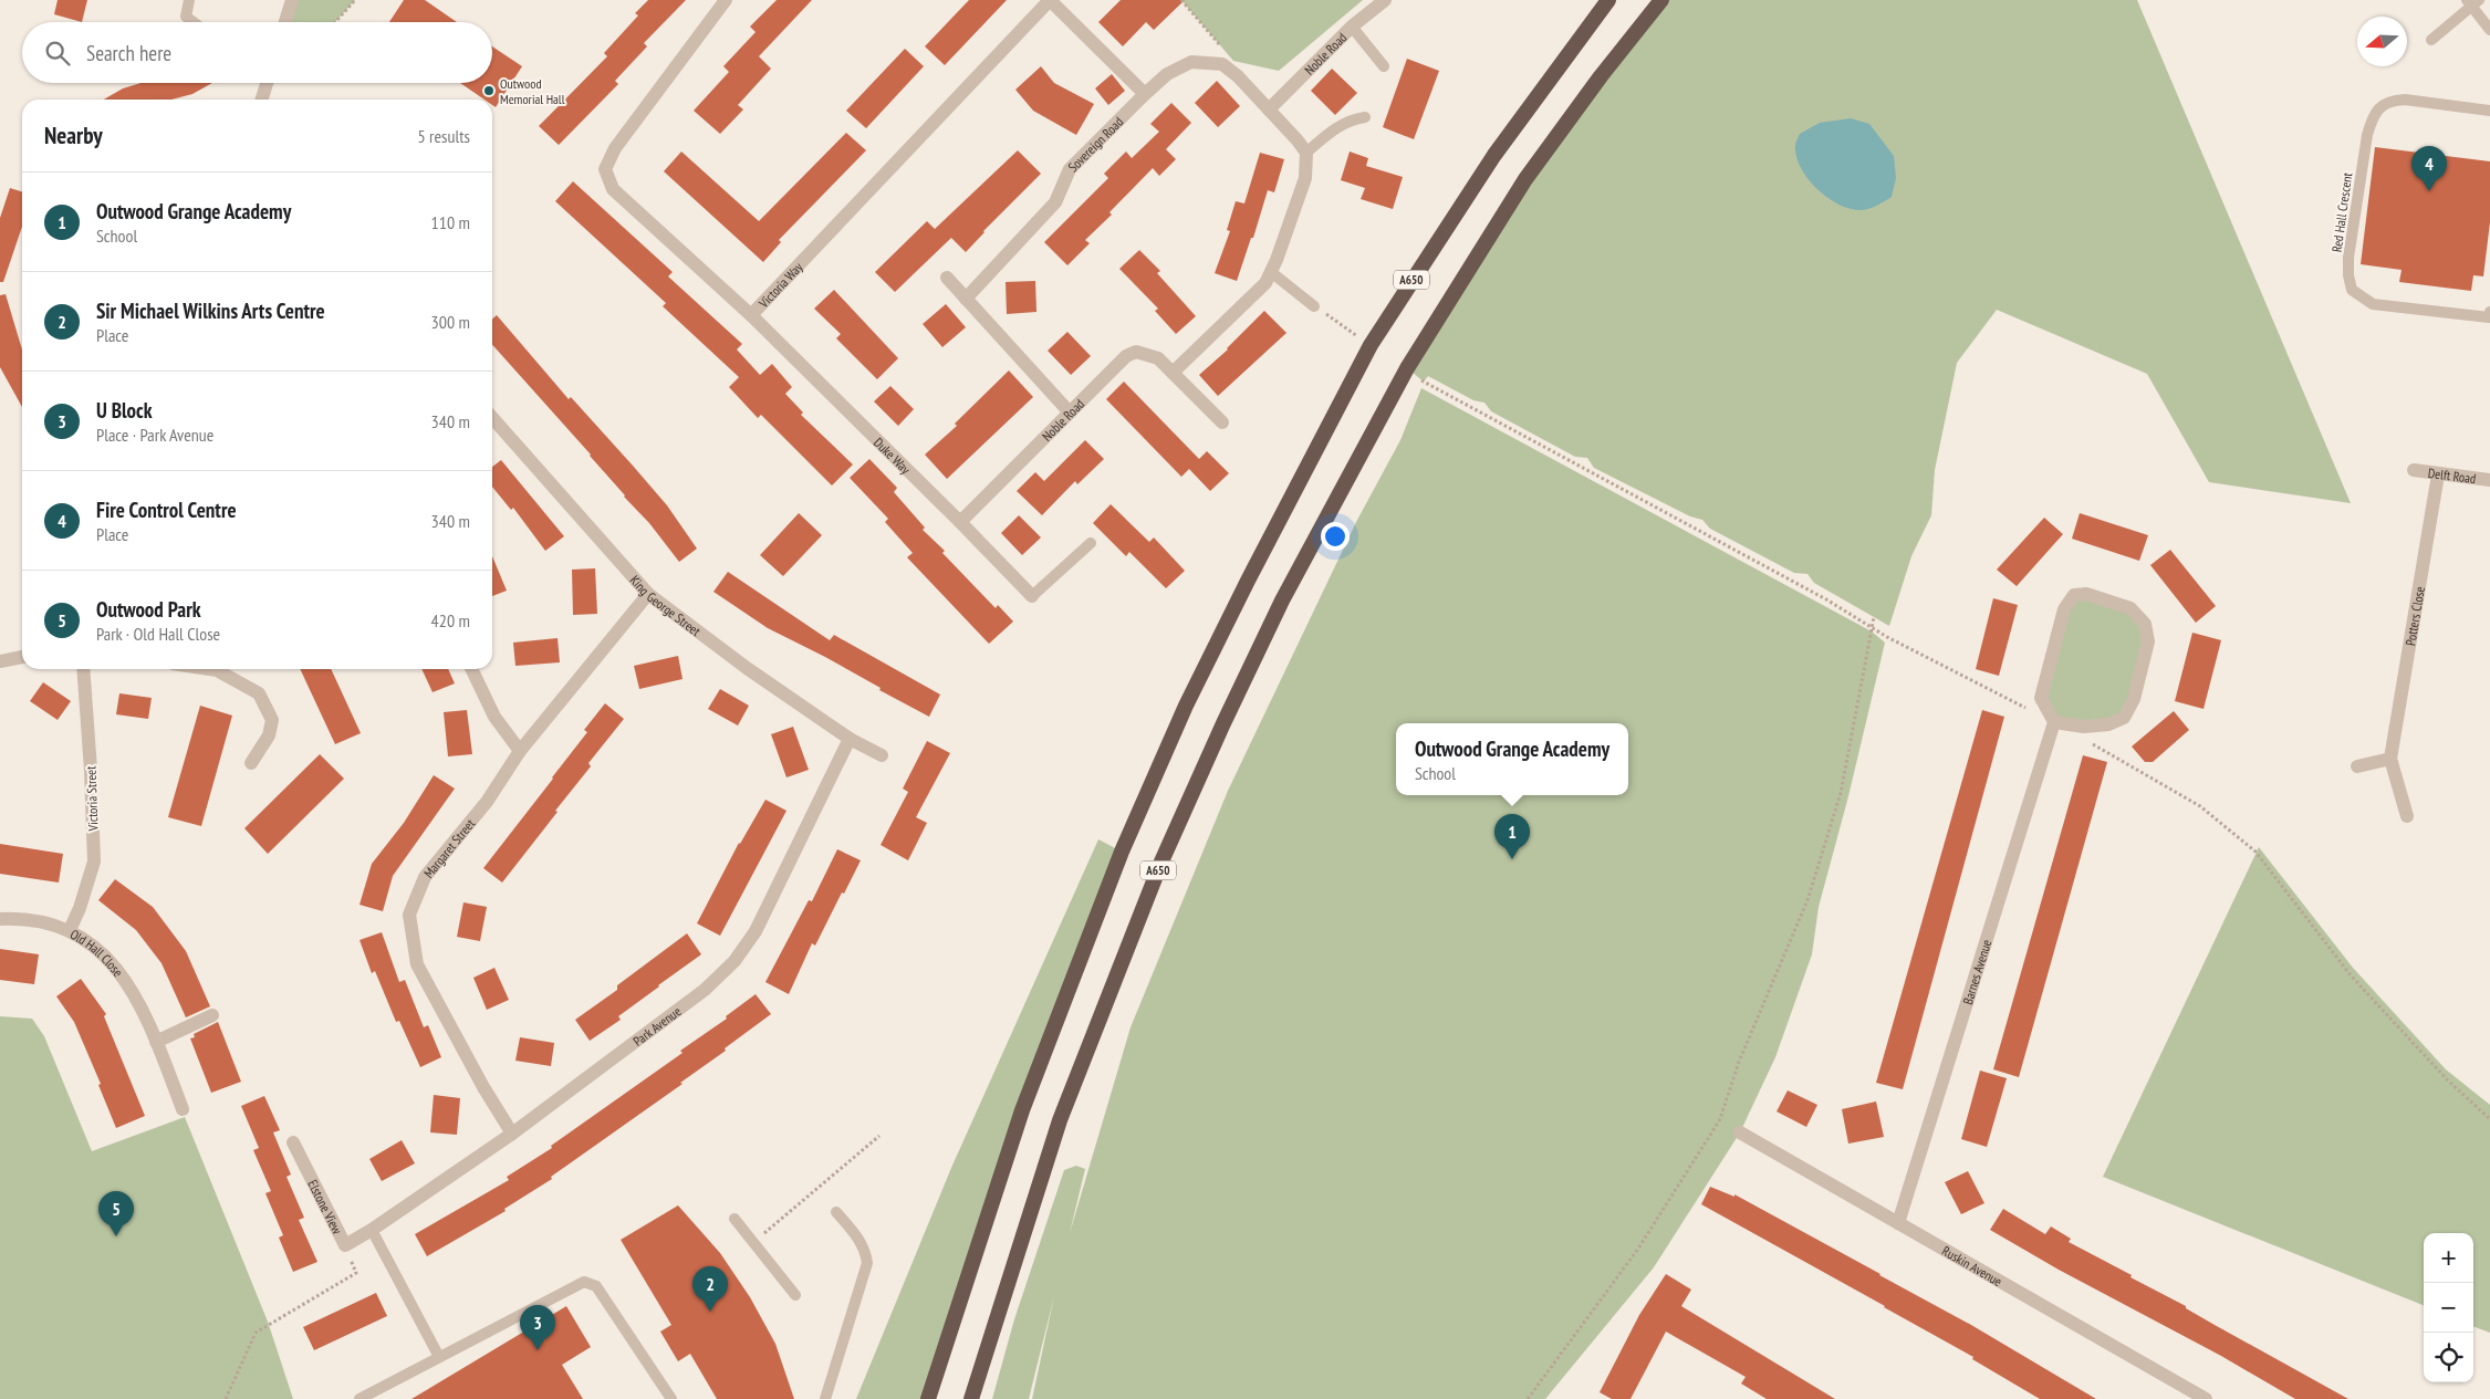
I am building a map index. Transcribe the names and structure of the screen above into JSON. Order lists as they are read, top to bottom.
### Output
{
  "streets": {
    "highway": ["A650"],
    "street": [
      "Noble Road",
      "Sovereign Road",
      "Victoria Way",
      "Duke Way",
      "Delft Road",
      "King George Street",
      "Potters Close",
      "Victoria Street",
      "Margaret Street",
      "Old Hall Close",
      "Barnes Avenue",
      "Park Avenue",
      "Elstone View",
      "Ruskin Avenue"
    ],
    "lane": ["Red Hall Crescent"]
  },
  "crossings": [
    ["Noble Road", "Duke Way"],
    ["Victoria Way", "Duke Way"],
    ["Delft Road", "Potters Close"],
    ["King George Street", "Margaret Street"],
    ["King George Street", "Park Avenue"],
    ["Victoria Street", "Old Hall Close"],
    ["Margaret Street", "Park Avenue"],
    ["Barnes Avenue", "Ruskin Avenue"],
    ["Park Avenue", "Elstone View"]
  ],
  "places": ["Outwood Memorial Hall"],
  "north": "left",
  "page": {
    "search": "Search here",
    "heading": ["Nearby", "5 results"],
    "pins": [
      "4",
      "1",
      "5",
      "2",
      "3"
    ],
    "list": [
      {
        "mark": "1",
        "name": "Outwood Grange Academy",
        "note": "School",
        "value": "110 m"
      },
      {
        "mark": "2",
        "name": "Sir Michael Wilkins Arts Centre",
        "note": "Place",
        "value": "300 m"
      },
      {
        "mark": "3",
        "name": "U Block",
        "note": "Place · Park Avenue",
        "value": "340 m"
      },
      {
        "mark": "4",
        "name": "Fire Control Centre",
        "note": "Place",
        "value": "340 m"
      },
      {
        "mark": "5",
        "name": "Outwood Park",
        "note": "Park · Old Hall Close",
        "value": "420 m"
      }
    ],
    "popup": ["Outwood Grange Academy", "School"],
    "map_buttons": ["+", "−"]
  }
}
